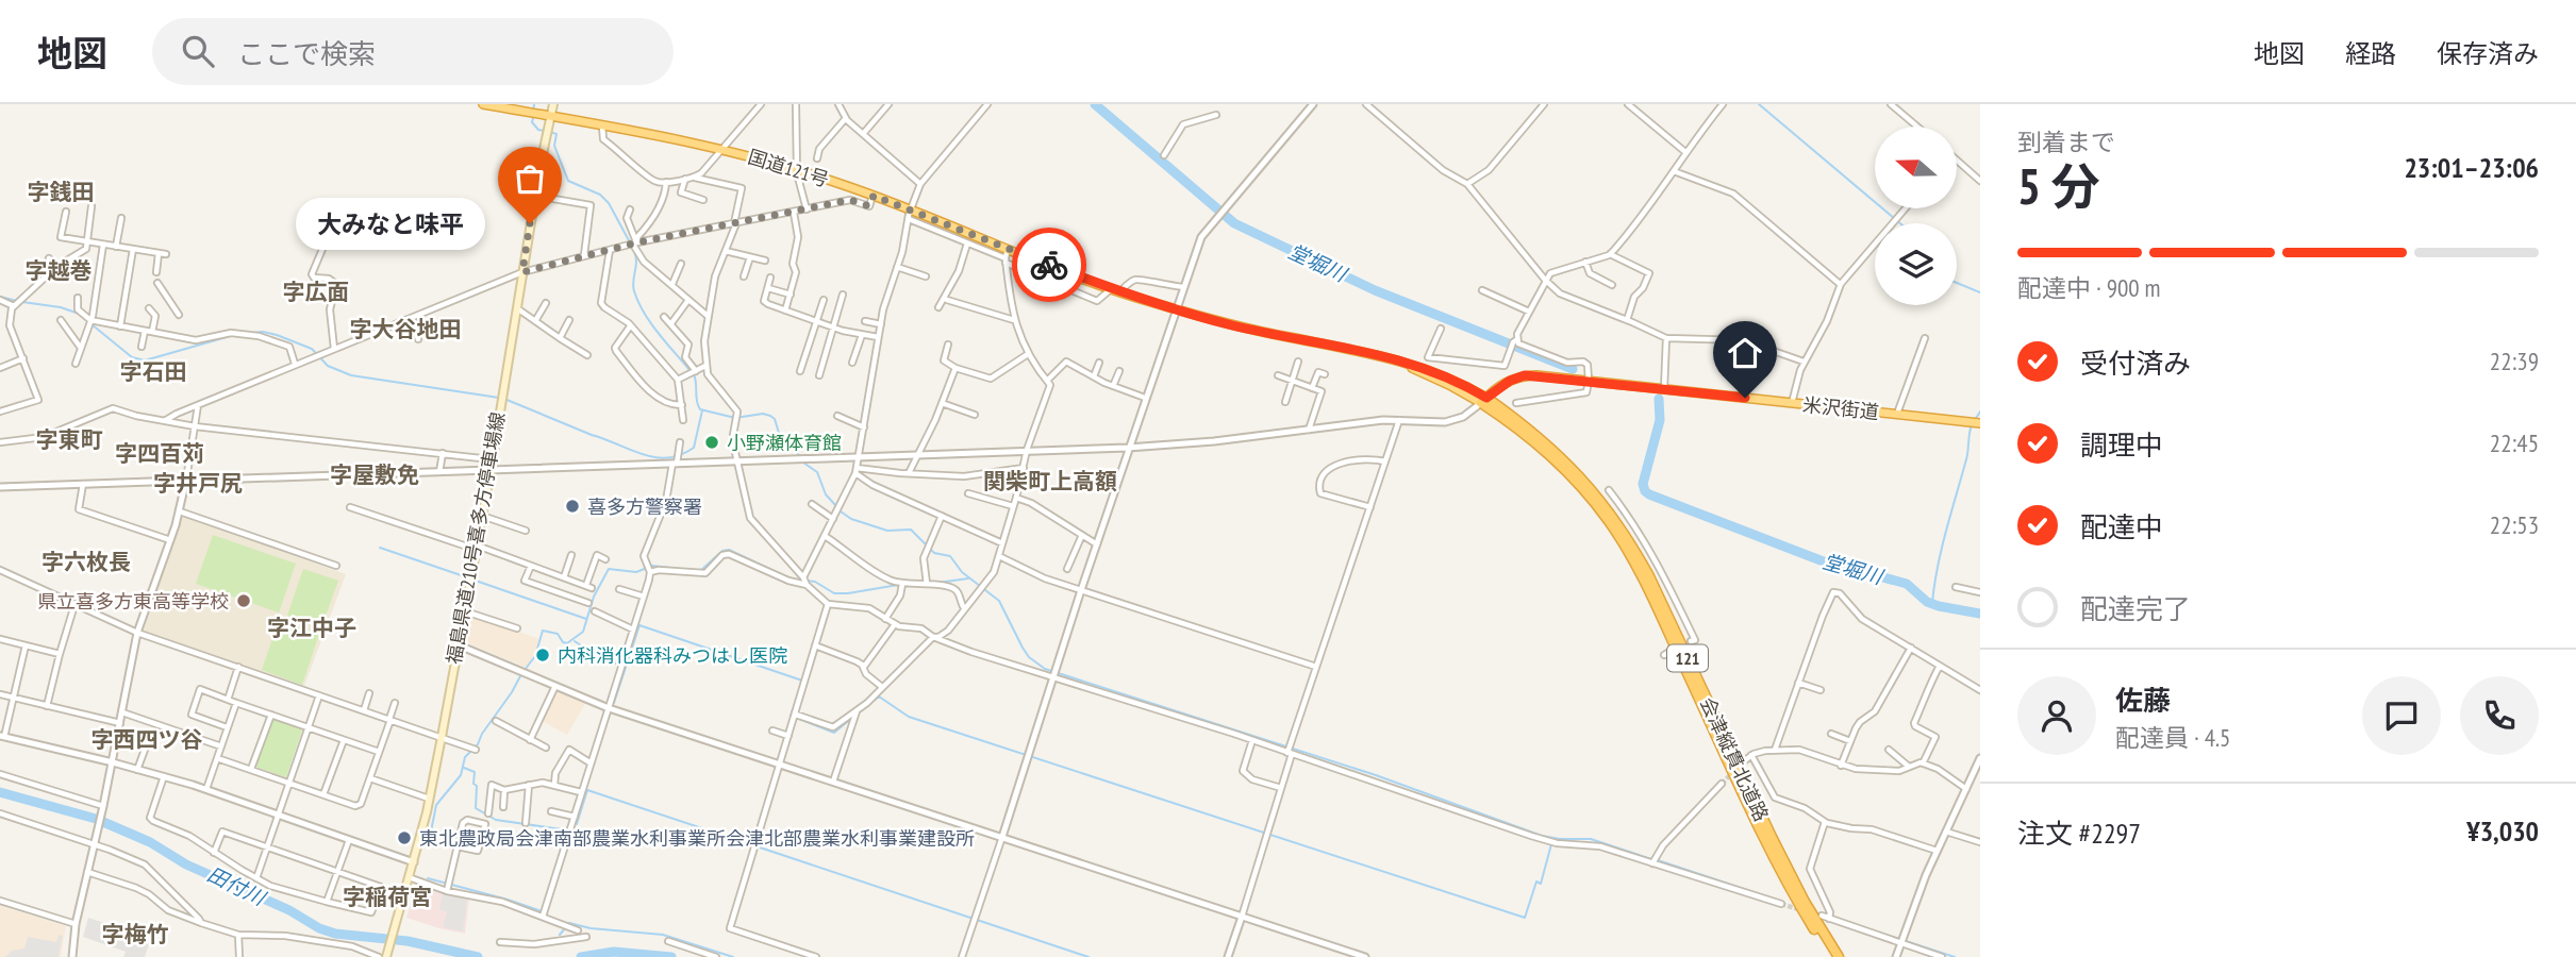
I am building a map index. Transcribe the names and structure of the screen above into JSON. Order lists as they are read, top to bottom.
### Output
{
  "streets": {
    "highway": [
      "国道121号",
      "米沢街道",
      "121",
      "会津縦貫北道路"
    ],
    "main road": ["福島県道210号喜多方停車場線"]
  },
  "crossings": [
    ["国道121号", "米沢街道"],
    ["国道121号", "福島県道210号喜多方停車場線"],
    ["国道121号", "会津縦貫北道路"],
    ["米沢街道", "会津縦貫北道路"]
  ],
  "districts": [
    "字銭田",
    "字越巻",
    "字広面",
    "字大谷地田",
    "字石田",
    "字東町",
    "字四百苅",
    "字屋敷免",
    "関柴町上高額",
    "字井戸尻",
    "字六枚長",
    "字江中子",
    "字西四ツ谷",
    "字稲荷宮",
    "字梅竹"
  ],
  "water": ["堂堀川", "田付川"],
  "places": [
    "大みなと味平",
    "小野瀬体育館",
    "喜多方警察署",
    "県立喜多方東高等学校",
    "内科消化器科みつはし医院",
    "東北農政局会津南部農業水利事業所会津北部農業水利事業建設所"
  ],
  "north": "left",
  "page": {
    "header": "地図",
    "search": "ここで検索",
    "nav": ["地図", "経路", "保存済み"],
    "heading": ["5 分", "到着まで", "23:01–23:06"],
    "panel": [
      "佐藤",
      "配達員 · 4.5",
      "注文 #2297",
      "¥3,030"
    ],
    "bubble": "大みなと味平",
    "bar": "配達中 · 900 m",
    "list": [
      ["受付済み", "22:39"],
      ["調理中", "22:45"],
      ["配達中", "22:53"],
      "配達完了"
    ]
  }
}
